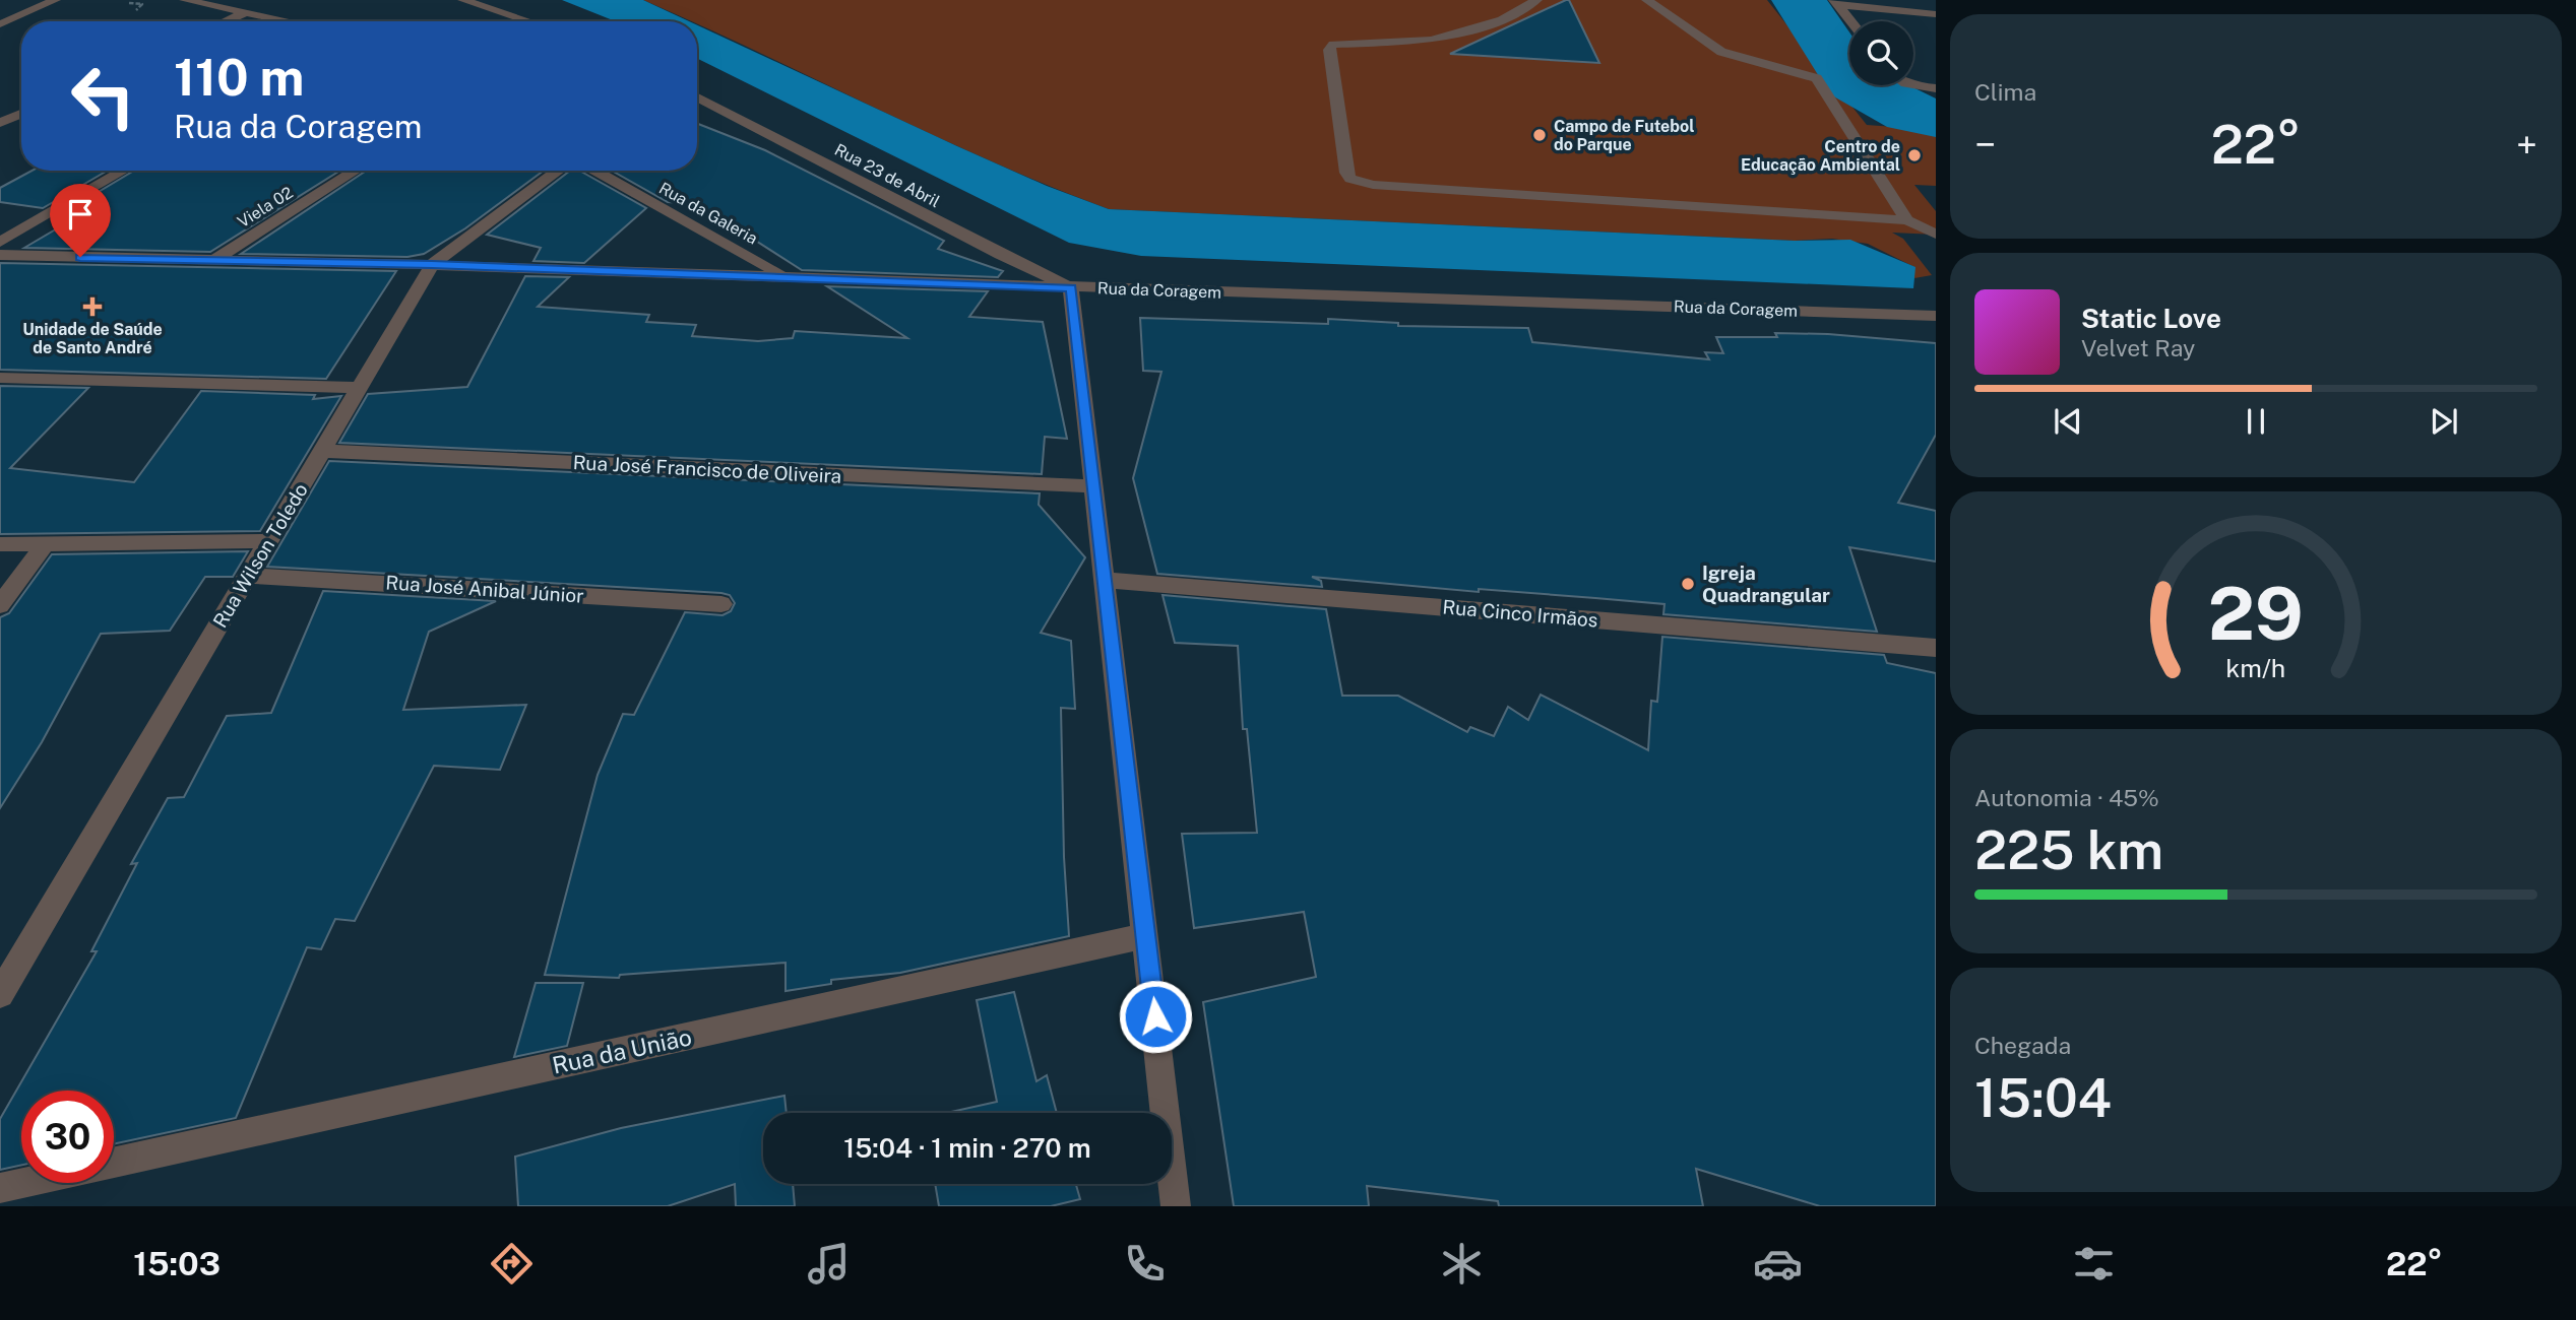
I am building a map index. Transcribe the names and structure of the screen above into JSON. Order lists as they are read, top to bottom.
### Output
{
  "streets": {
    "street": [
      "Rua 23 de Abril",
      "Viela 02",
      "Rua da Galeria",
      "Rua da Coragem",
      "Rua José Francisco de Oliveira",
      "Rua Wilson Toledo",
      "Rua José Anibal Júnior",
      "Rua Cinco Irmãos",
      "Rua da União"
    ]
  },
  "crossings": [
    ["Rua 23 de Abril", "Rua da Coragem"],
    ["Viela 02", "Rua da Coragem"],
    ["Rua da Galeria", "Rua da Coragem"],
    ["Rua da Coragem", "Rua Wilson Toledo"],
    ["Rua José Francisco de Oliveira", "Rua Wilson Toledo"],
    ["Rua Wilson Toledo", "Rua José Anibal Júnior"]
  ],
  "places": {
    "other": ["Campo de Futebol do Parque", "Centro de Educação Ambiental", "Igreja Quadrangular"],
    "health": ["Unidade de Saúde de Santo André"]
  },
  "page": {
    "tile": [
      "Clima",
      ["Autonomia · 45%", "225 km"],
      ["Chegada", "15:04"]
    ],
    "turn": ["110 m", "Rua da Coragem"],
    "heat": ["−", "22°", "+"],
    "song": ["Static Love", "Velvet Ray"],
    "limit": "30",
    "trip": "15:04 · 1 min · 270 m",
    "tabs": ["15:03", "22°"],
    "gauge": ["29", "km/h"]
  }
}
